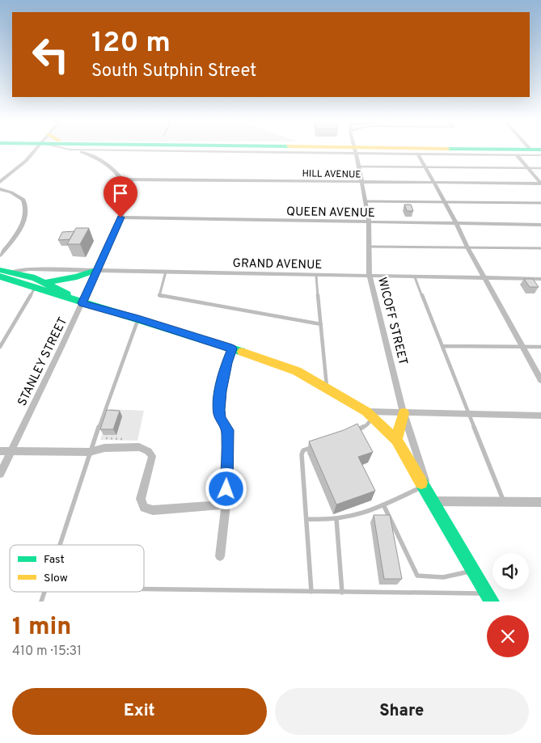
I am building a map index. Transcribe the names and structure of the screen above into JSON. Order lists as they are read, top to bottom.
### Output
{
  "streets": {
    "street": [
      "HILL AVENUE",
      "QUEEN AVENUE",
      "GRAND AVENUE",
      "WICOFF STREET",
      "STANLEY STREET"
    ]
  },
  "crossings": [
    ["HILL AVENUE", "WICOFF STREET"],
    ["HILL AVENUE", "STANLEY STREET"],
    ["QUEEN AVENUE", "WICOFF STREET"],
    ["QUEEN AVENUE", "STANLEY STREET"],
    ["GRAND AVENUE", "WICOFF STREET"],
    ["GRAND AVENUE", "STANLEY STREET"]
  ],
  "legend": ["Fast", "Slow"],
  "page": {
    "turn": ["120 m", "South Sutphin Street"],
    "heading": ["1 min", "410 m · 15:31"],
    "buttons": ["Exit", "Share"]
  }
}
